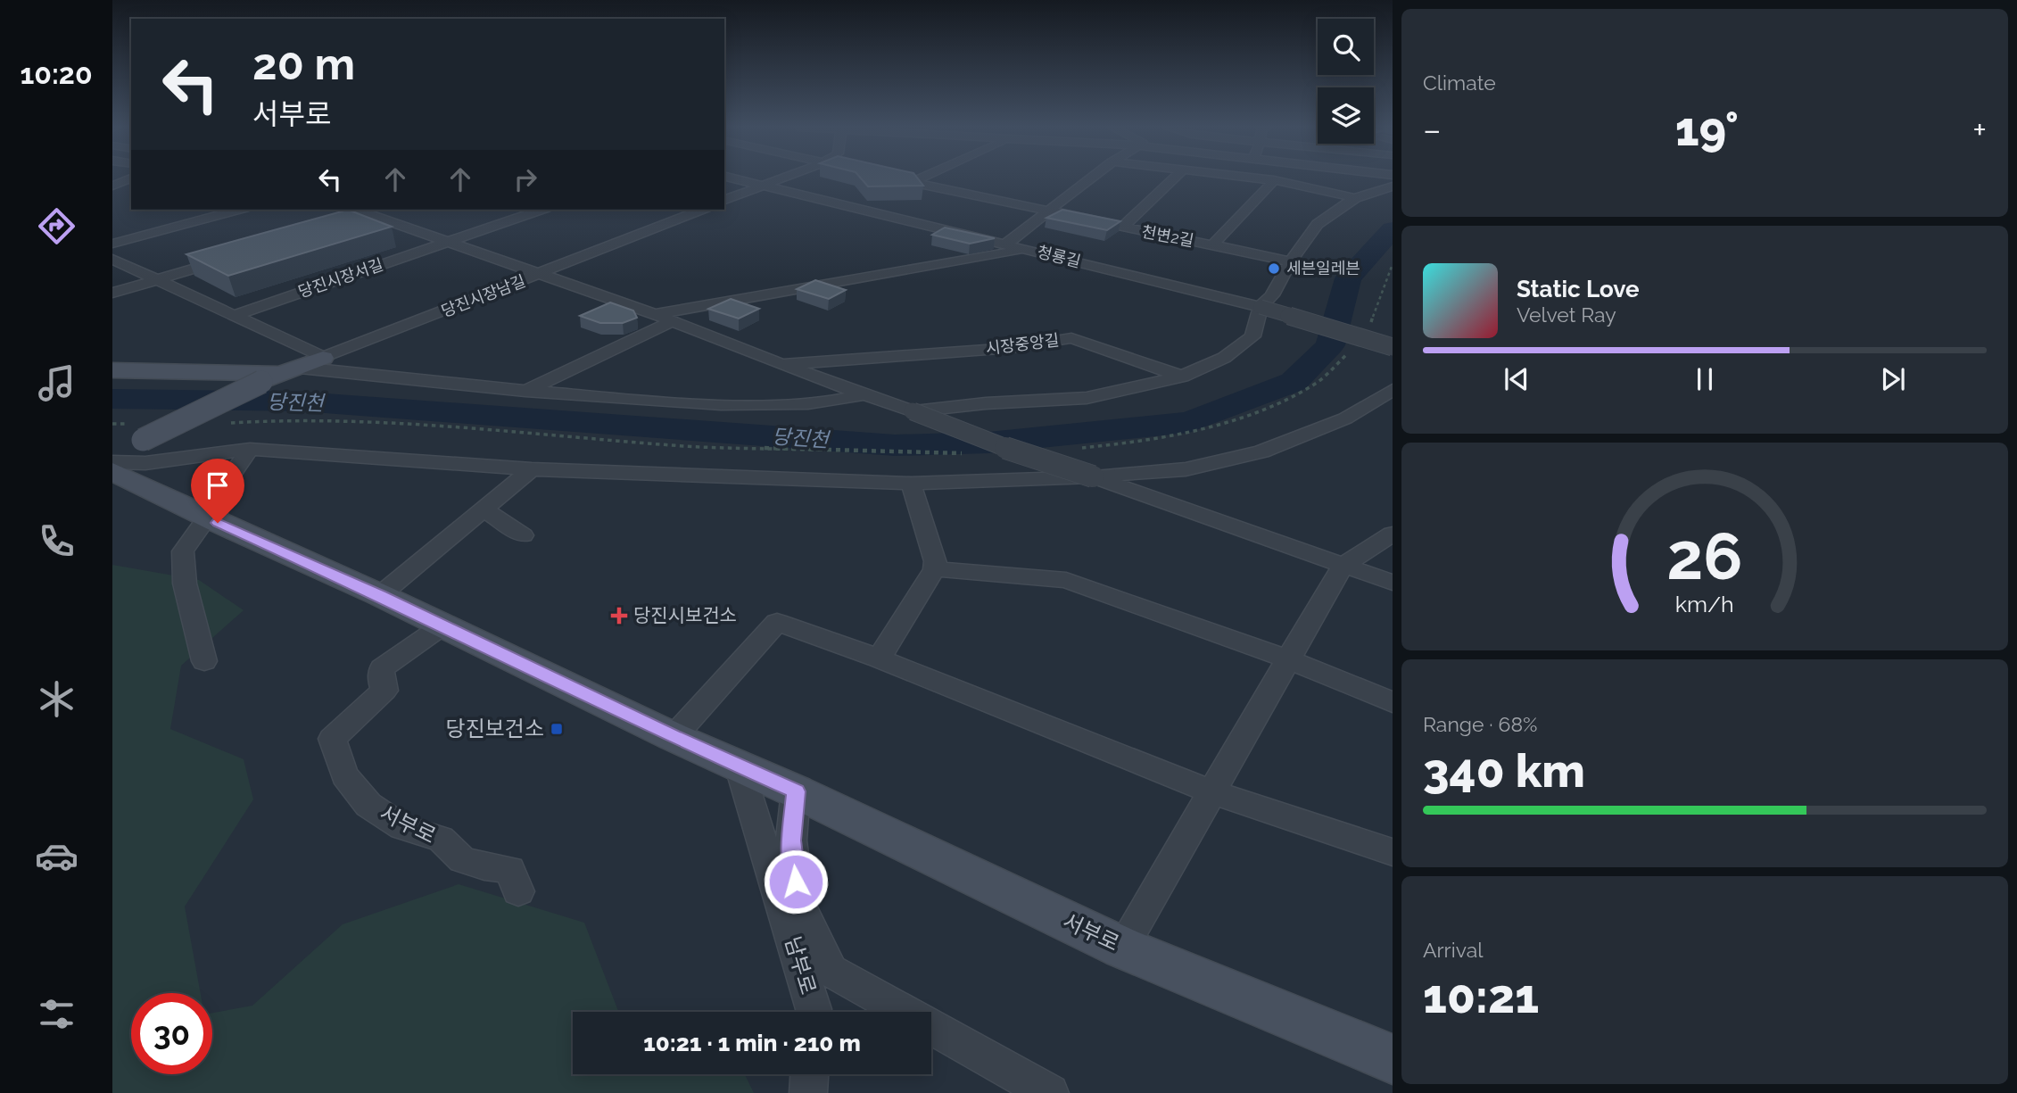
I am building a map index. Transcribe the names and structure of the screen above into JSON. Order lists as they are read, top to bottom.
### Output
{
  "streets": {
    "main road": ["당진시장남길", "서부로"],
    "street": [
      "천변2길",
      "청룡길",
      "당진시장서길",
      "시장중앙길",
      "남부로"
    ]
  },
  "crossings": [
    ["청룡길", "시장중앙길"],
    ["당진시장서길", "시장중앙길"],
    ["당진시장남길", "시장중앙길"],
    ["서부로", "남부로"]
  ],
  "water": ["당진천"],
  "places": {
    "other": ["세븐일레븐"],
    "health": ["당진시보건소"],
    "transit": ["당진보건소"]
  },
  "page": {
    "tabs": "10:20",
    "tile": [
      "Climate",
      ["Range · 68%", "340 km"],
      ["Arrival", "10:21"]
    ],
    "turn": ["20 m", "서부로"],
    "heat": ["−", "19°", "+"],
    "song": ["Static Love", "Velvet Ray"],
    "limit": "30",
    "trip": "10:21 · 1 min · 210 m",
    "gauge": ["26", "km/h"]
  }
}
